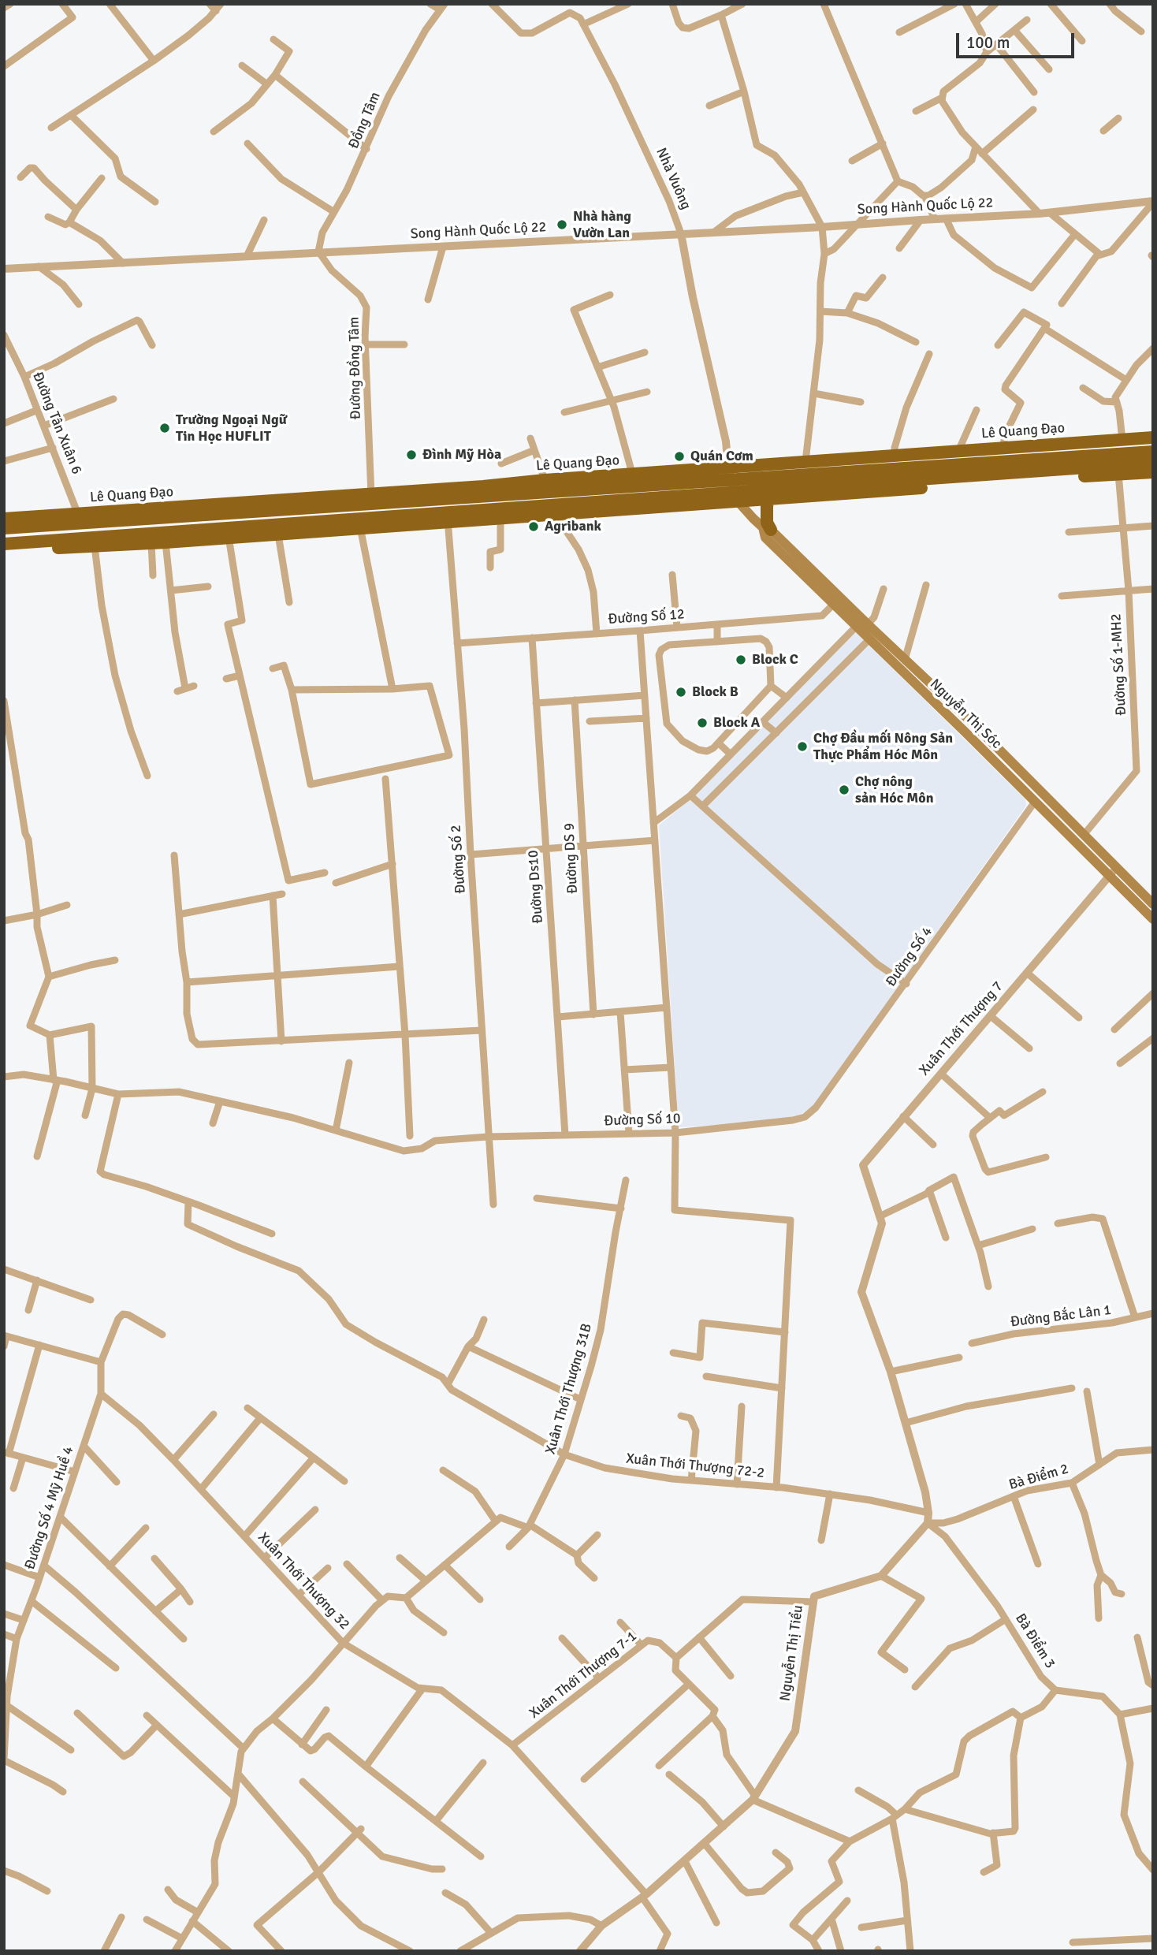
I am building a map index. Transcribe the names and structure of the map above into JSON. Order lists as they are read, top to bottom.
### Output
{
  "streets": {
    "highway": ["Lê Quang Đạo"],
    "main road": ["Nguyễn Thị Sóc"],
    "street": [
      "Đồng Tâm",
      "Nhà Vuông",
      "Song Hành Quốc Lộ 22",
      "Đường Đồng Tâm",
      "Đường Tân Xuân 6",
      "Đường Số 12",
      "Đường Số 1-MH2",
      "Đường DS 9",
      "Đường Số 2",
      "Đường Ds10",
      "Đường Số 4",
      "Xuân Thới Thượng 7",
      "Đường Số 10",
      "Đường Bắc Lân 1",
      "Xuân Thới Thượng 31B",
      "Xuân Thới Thượng 72-2",
      "Bà Điểm 2",
      "Đường Số 4 Mỹ Huề 4",
      "Xuân Thới Thượng 32",
      "Bà Điểm 3",
      "Nguyễn Thị Tiểu",
      "Xuân Thới Thượng 7-1"
    ]
  },
  "crossings": [
    ["Đồng Tâm", "Song Hành Quốc Lộ 22"],
    ["Đồng Tâm", "Đường Đồng Tâm"],
    ["Nhà Vuông", "Song Hành Quốc Lộ 22"],
    ["Nhà Vuông", "Lê Quang Đạo"],
    ["Nhà Vuông", "Nguyễn Thị Sóc"],
    ["Song Hành Quốc Lộ 22", "Đường Đồng Tâm"],
    ["Đường Đồng Tâm", "Lê Quang Đạo"],
    ["Đường Tân Xuân 6", "Lê Quang Đạo"],
    ["Lê Quang Đạo", "Nguyễn Thị Sóc"],
    ["Đường Số 12", "Nguyễn Thị Sóc"],
    ["Đường Số 12", "Đường Số 2"],
    ["Đường Số 12", "Đường Ds10"],
    ["Đường Số 1-MH2", "Nguyễn Thị Sóc"],
    ["Nguyễn Thị Sóc", "Đường Số 4"],
    ["Nguyễn Thị Sóc", "Xuân Thới Thượng 7"],
    ["Đường Số 2", "Đường Số 10"],
    ["Đường Ds10", "Đường Số 10"],
    ["Đường Số 4", "Đường Số 10"],
    ["Xuân Thới Thượng 31B", "Xuân Thới Thượng 72-2"],
    ["Bà Điểm 2", "Bà Điểm 3"],
    ["Đường Số 4 Mỹ Huề 4", "Xuân Thới Thượng 32"],
    ["Xuân Thới Thượng 32", "Nguyễn Thị Tiểu"],
    ["Xuân Thới Thượng 32", "Xuân Thới Thượng 7-1"]
  ],
  "places": [
    "Nhà hàng Vườn Lan",
    "Trường Ngoại Ngữ Tin Học HUFLIT",
    "Đình Mỹ Hòa",
    "Quán Cơm",
    "Agribank",
    "Block C",
    "Block B",
    "Block A",
    "Chợ Đầu mối Nông Sản Thực Phẩm Hóc Môn",
    "Chợ nông sản Hóc Môn"
  ],
  "scale_bar": "100 m"
}
